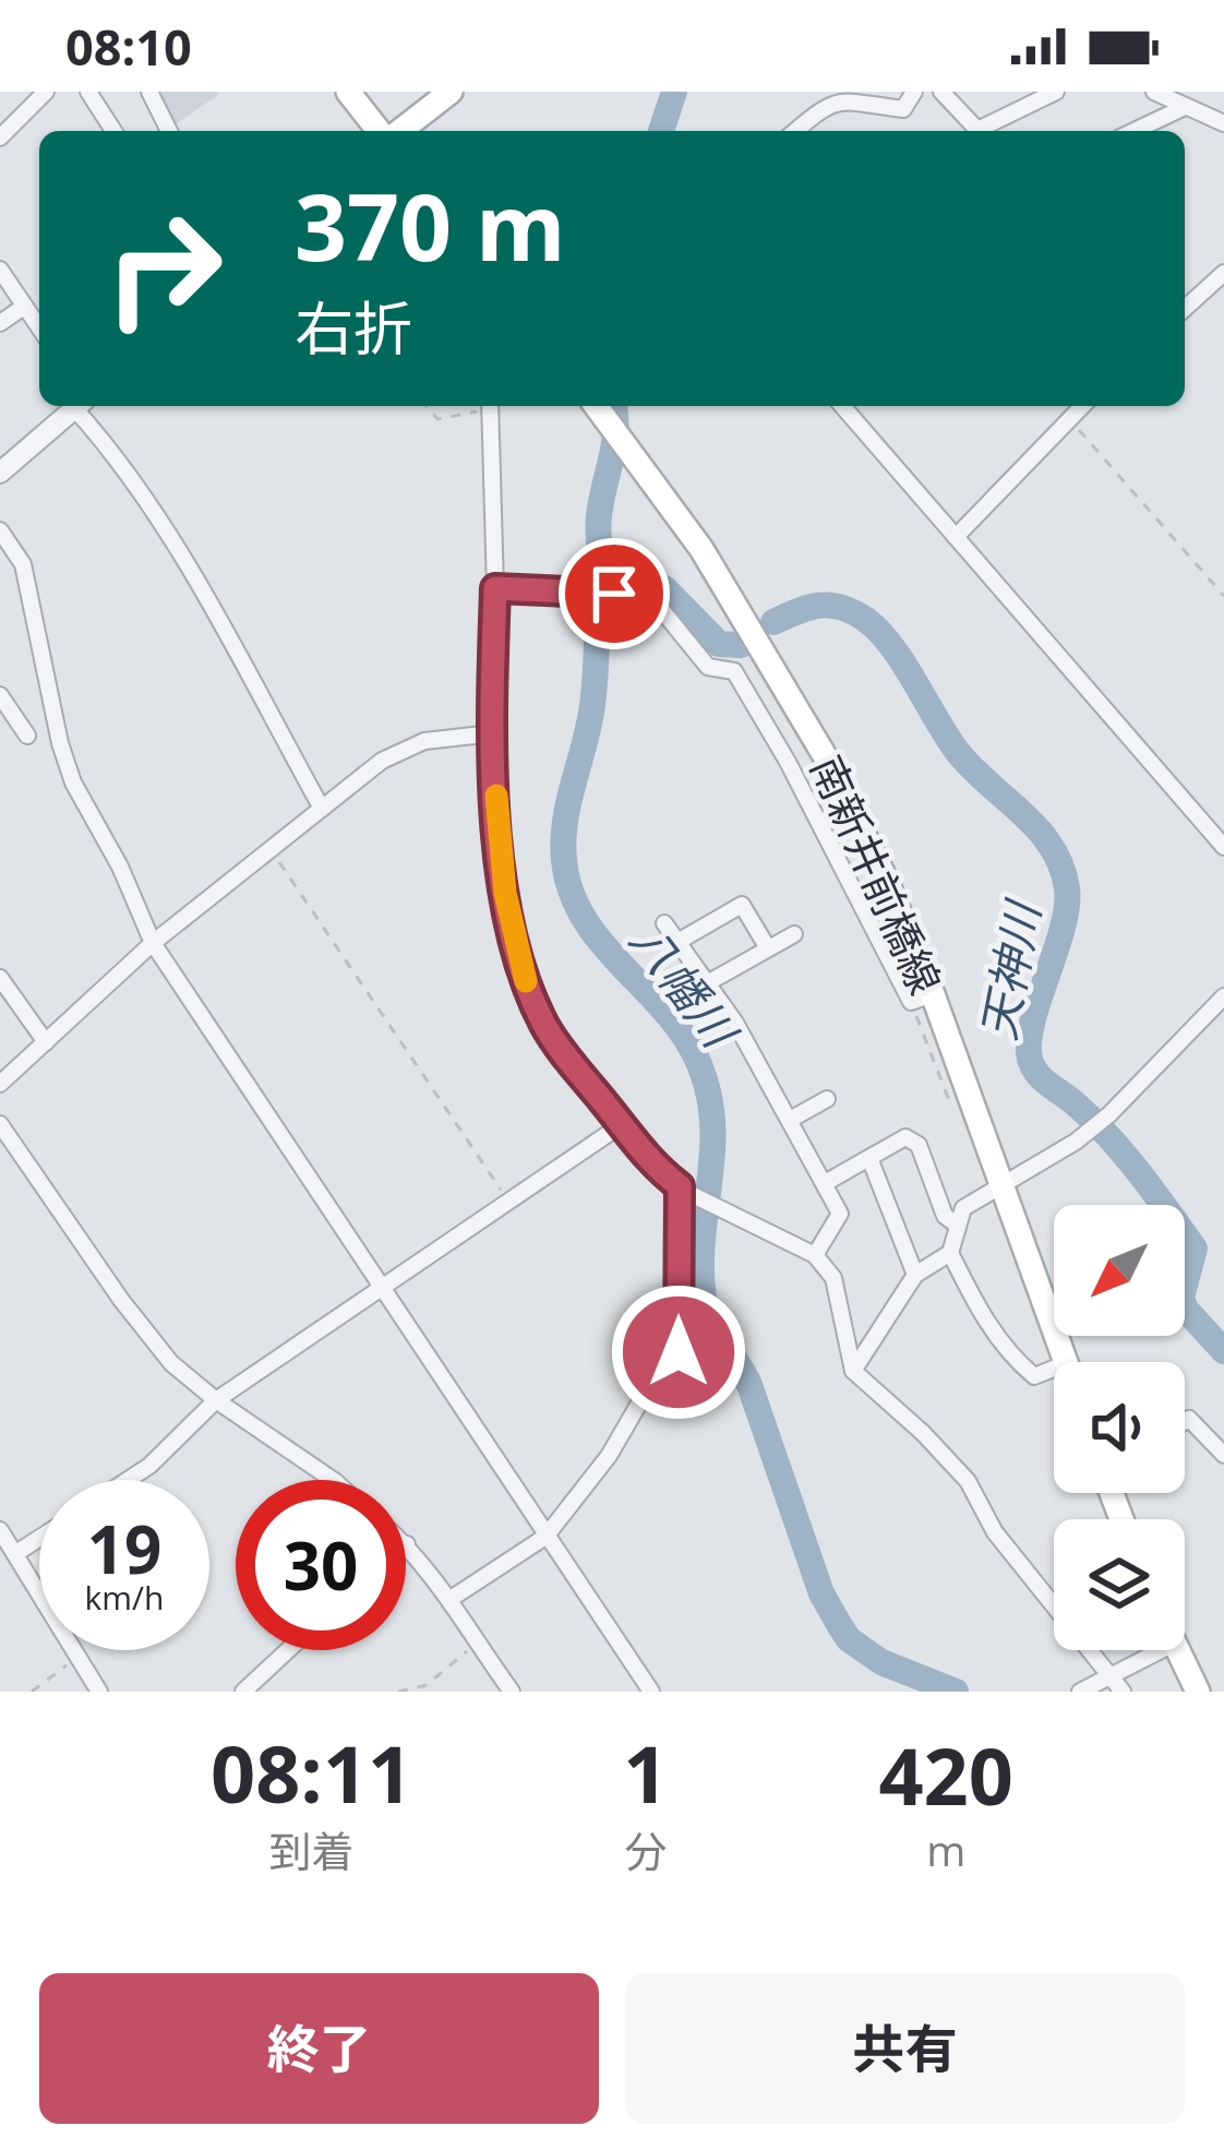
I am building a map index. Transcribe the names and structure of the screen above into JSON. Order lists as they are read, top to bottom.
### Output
{
  "streets": {
    "main road": ["南新井前橋線"]
  },
  "water": ["天神川", "八幡川"],
  "north": "bottom left",
  "page": {
    "status": "08:10",
    "turn": ["370 m", "右折"],
    "speed": "19 km/h",
    "limit": "30",
    "eta": [
      "08:11",
      "到着",
      "1",
      "分",
      "420",
      "m"
    ],
    "buttons": ["終了", "共有"]
  }
}
